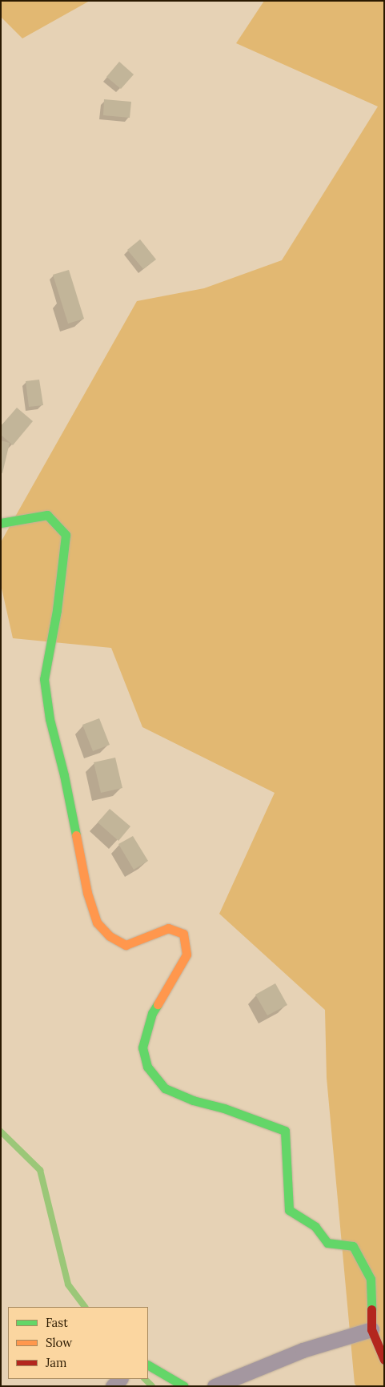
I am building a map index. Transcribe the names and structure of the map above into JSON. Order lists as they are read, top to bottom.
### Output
{
  "legend": ["Fast", "Slow", "Jam"]
}
